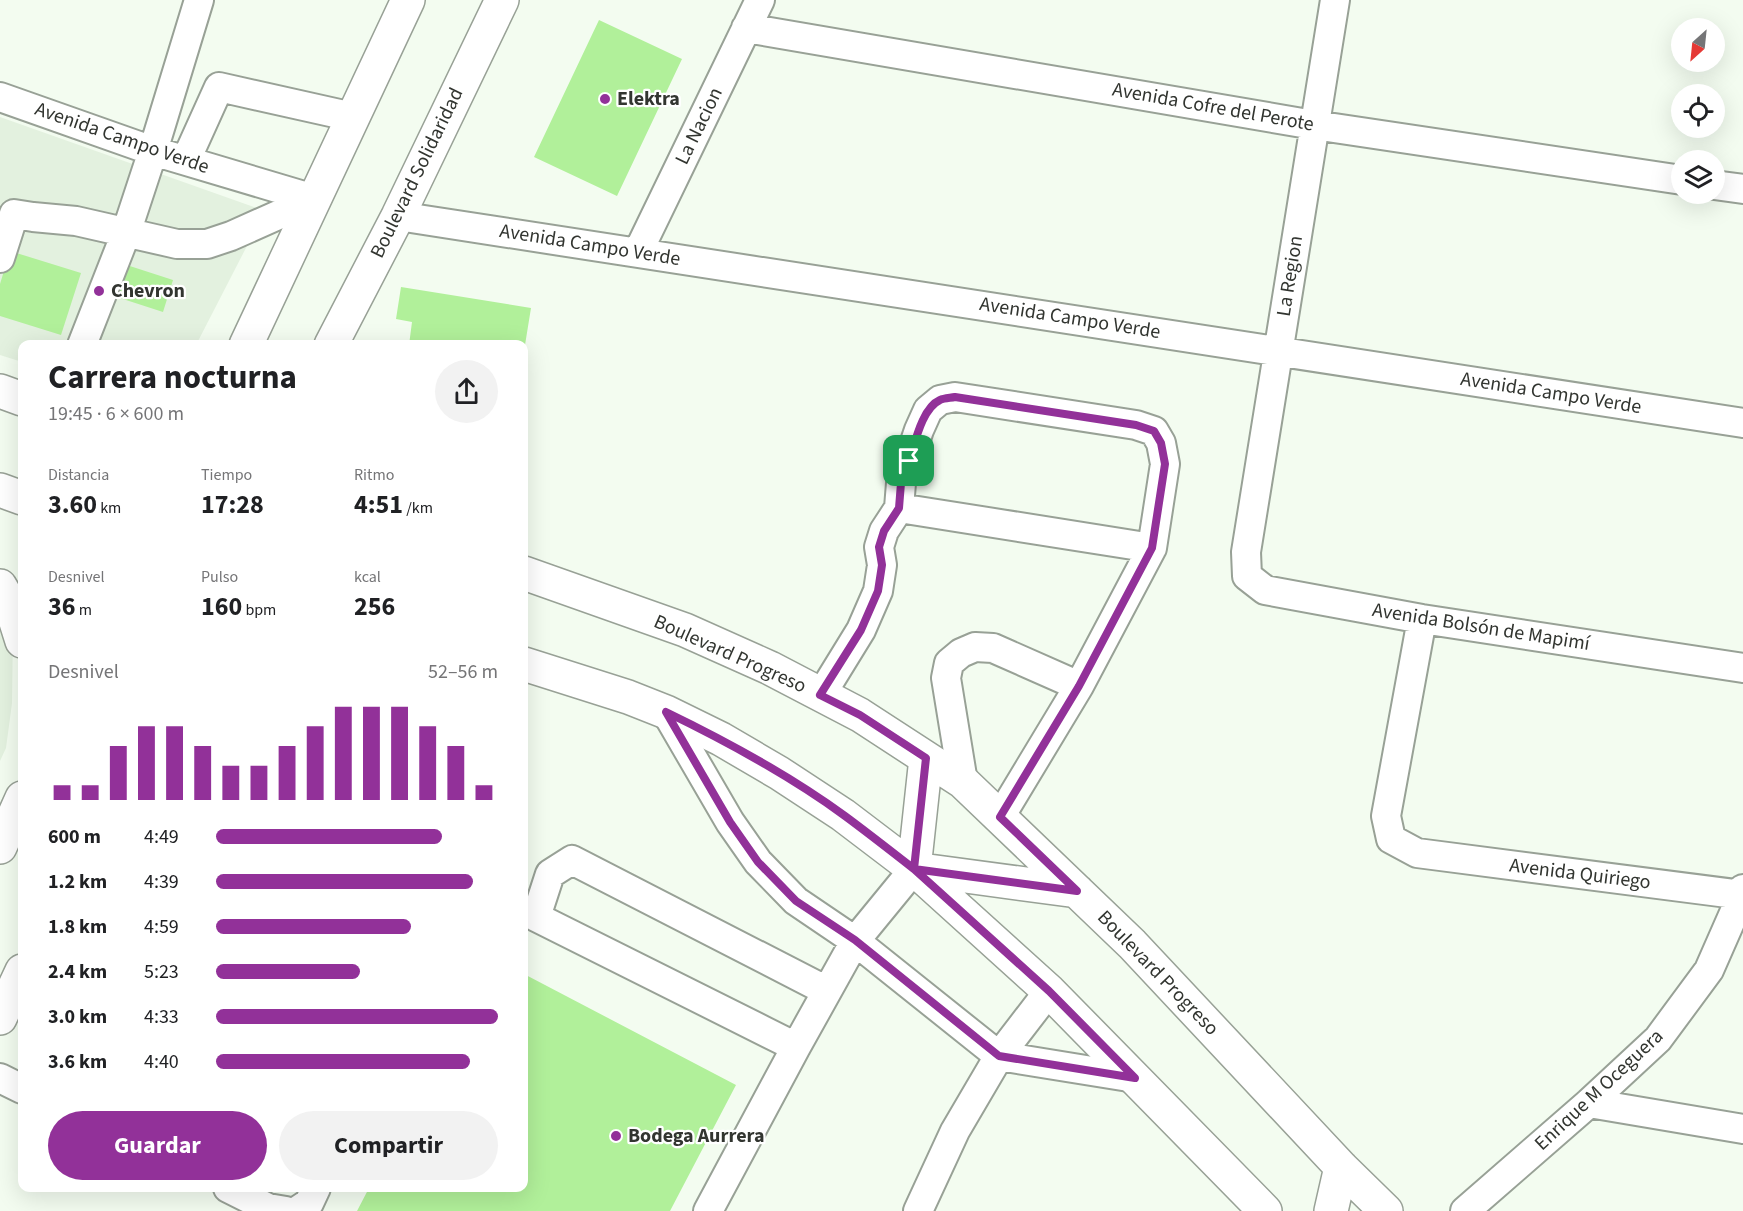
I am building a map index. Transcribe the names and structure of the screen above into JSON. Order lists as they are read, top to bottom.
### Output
{
  "streets": {
    "main road": ["Boulevard Solidaridad", "Boulevard Progreso"],
    "street": [
      "Avenida Cofre del Perote",
      "La Nacion",
      "Avenida Campo Verde",
      "La Region",
      "Avenida Bolsón de Mapimí",
      "Avenida Quiriego",
      "Enrique M Oceguera"
    ]
  },
  "crossings": [
    ["Avenida Cofre del Perote", "La Nacion"],
    ["Avenida Cofre del Perote", "La Region"],
    ["La Nacion", "Avenida Campo Verde"],
    ["Avenida Campo Verde", "Boulevard Solidaridad"],
    ["Avenida Campo Verde", "La Region"],
    ["La Region", "Avenida Bolsón de Mapimí"],
    ["Avenida Bolsón de Mapimí", "Avenida Quiriego"],
    ["Avenida Quiriego", "Enrique M Oceguera"]
  ],
  "places": ["Elektra", "Chevron", "Bodega Aurrera"],
  "north": "bottom left",
  "page": {
    "heading": ["Carrera nocturna", "19:45 · 6 × 600 m"],
    "stats": [
      ["Distancia", "3.60 km"],
      ["Tiempo", "17:28"],
      ["Ritmo", "4:51 /km"],
      ["Desnivel", "36 m"],
      ["Pulso", "160 bpm"],
      ["kcal", "256"]
    ],
    "chart": ["Desnivel", "52–56 m"],
    "list": [
      {
        "name": "600 m",
        "note": "4:49"
      },
      {
        "name": "1.2 km",
        "note": "4:39"
      },
      {
        "name": "1.8 km",
        "note": "4:59"
      },
      {
        "name": "2.4 km",
        "note": "5:23"
      },
      {
        "name": "3.0 km",
        "note": "4:33"
      },
      {
        "name": "3.6 km",
        "note": "4:40"
      }
    ],
    "buttons": ["Guardar", "Compartir"]
  }
}
